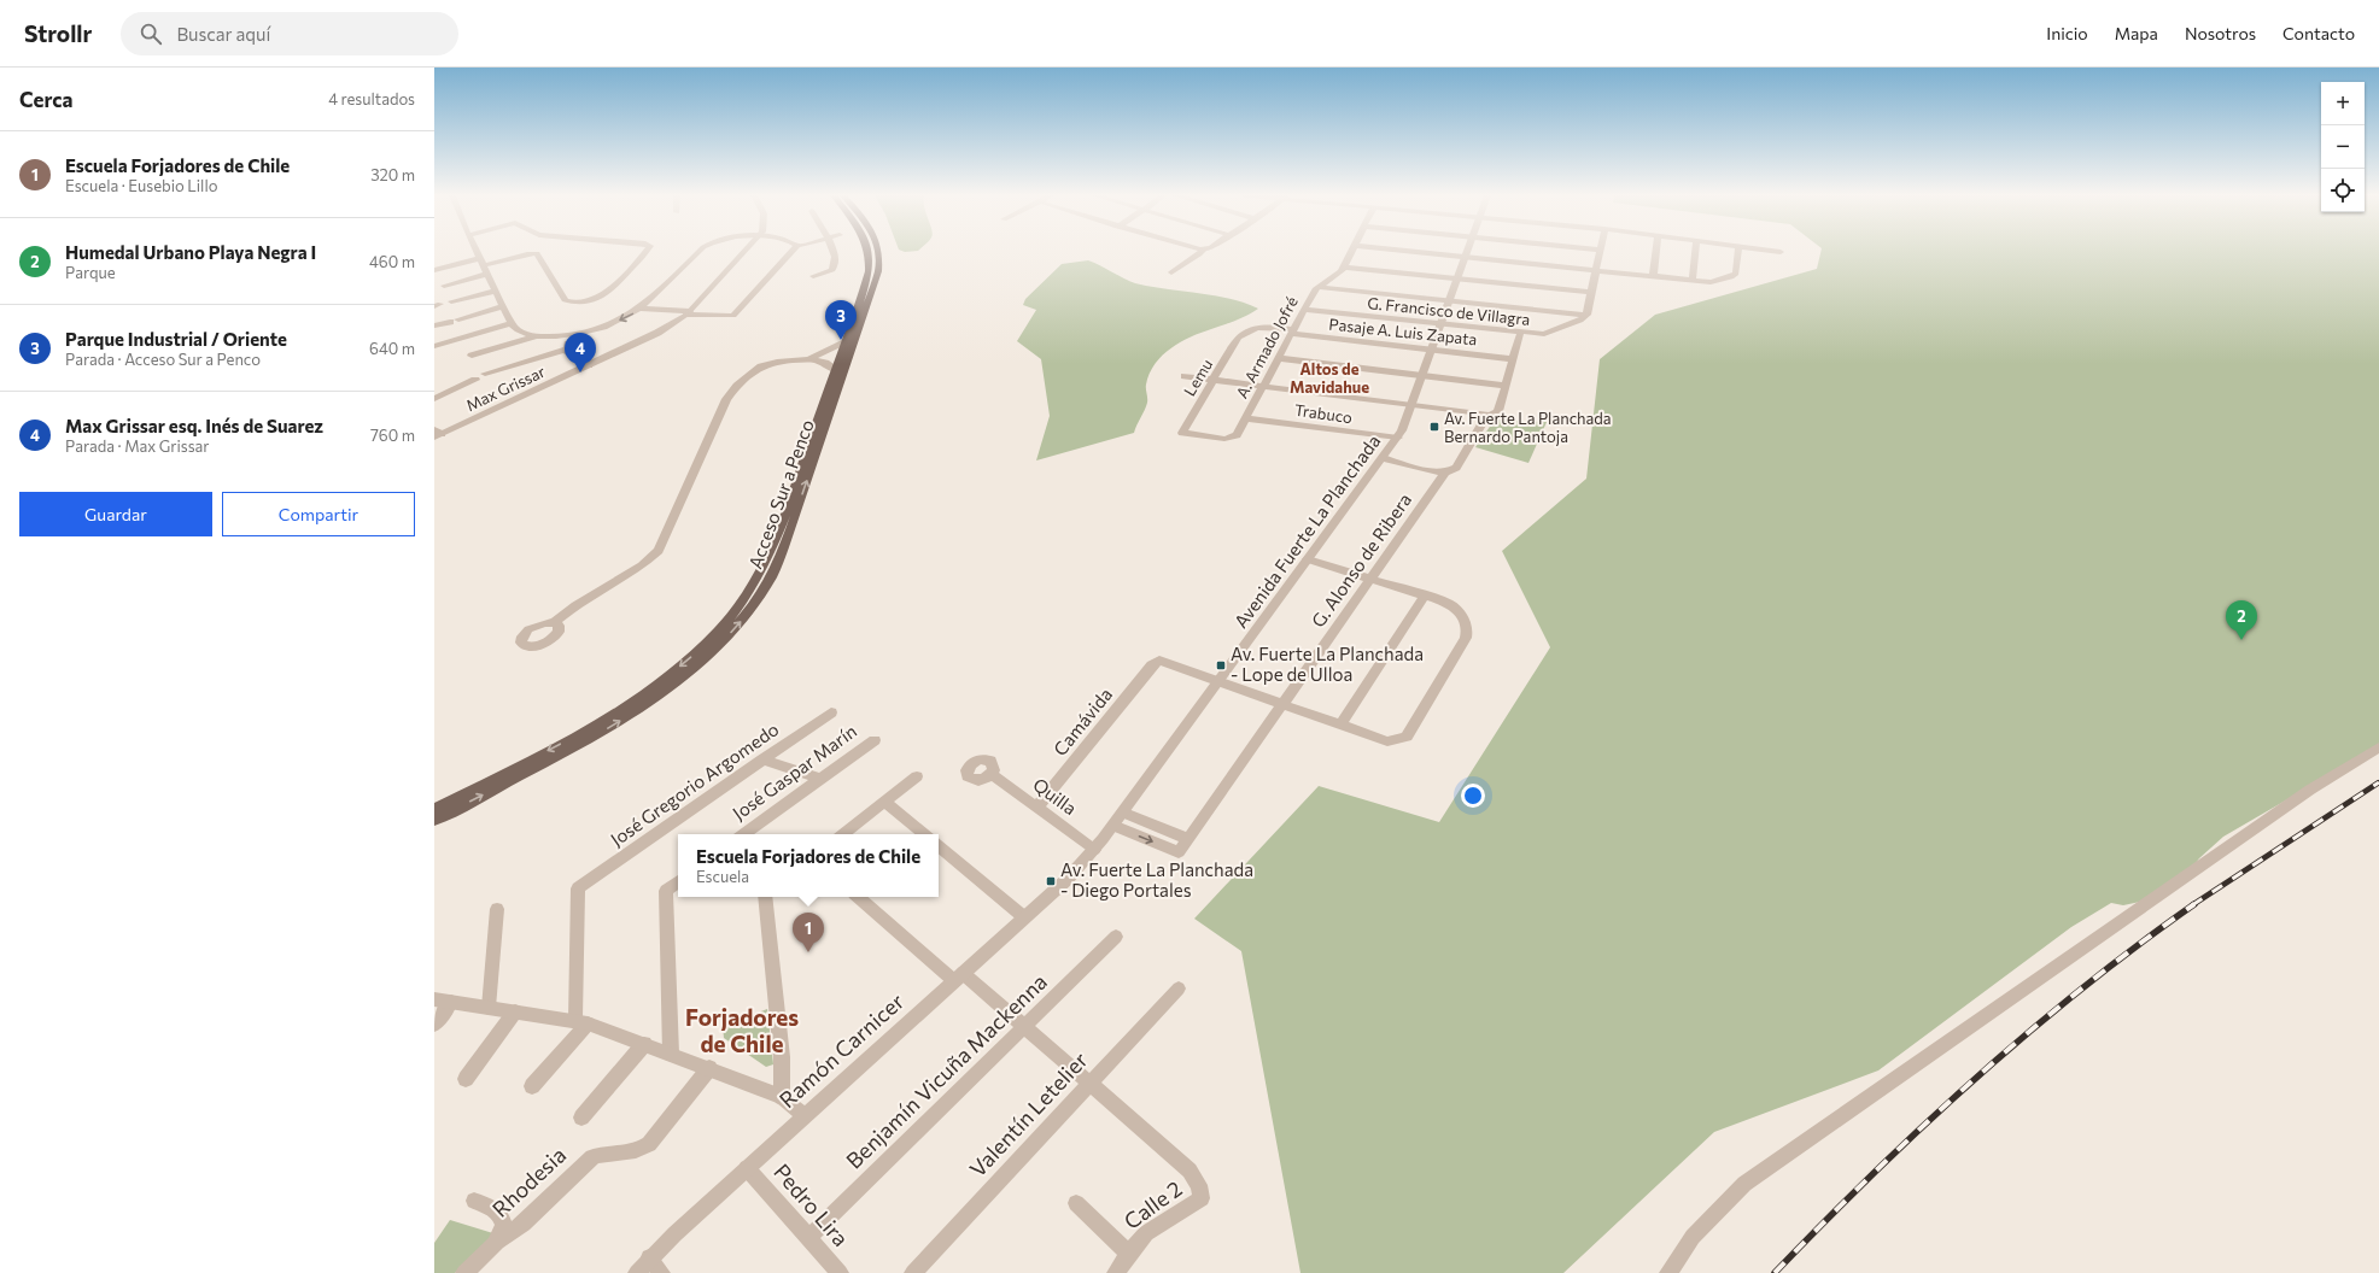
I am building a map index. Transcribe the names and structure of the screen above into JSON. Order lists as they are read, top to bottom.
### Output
{
  "streets": {
    "main road": ["Acceso Sur a Penco"],
    "street": [
      "G. Francisco de Villagra",
      "Pasaje A. Luis Zapata",
      "A. Armado Jofré",
      "Lemu",
      "Max Grissar",
      "Trabuco",
      "Avenida Fuerte La Planchada",
      "G. Alonso de Ribera",
      "Camávida",
      "José Gaspar Marín",
      "José Gregorio Argomedo",
      "Quilla",
      "Ramón Carnicer",
      "Benjamín Vicuña Mackenna",
      "Valentín Letelier",
      "Rhodesia",
      "Pedro Lira",
      "Calle 2"
    ]
  },
  "crossings": [
    ["G. Francisco de Villagra", "A. Armado Jofré"],
    ["G. Francisco de Villagra", "Avenida Fuerte La Planchada"],
    ["G. Francisco de Villagra", "G. Alonso de Ribera"],
    ["Pasaje A. Luis Zapata", "A. Armado Jofré"],
    ["Pasaje A. Luis Zapata", "Lemu"],
    ["Pasaje A. Luis Zapata", "Avenida Fuerte La Planchada"],
    ["Pasaje A. Luis Zapata", "G. Alonso de Ribera"],
    ["A. Armado Jofré", "Lemu"],
    ["A. Armado Jofré", "Trabuco"],
    ["Trabuco", "Avenida Fuerte La Planchada"],
    ["Avenida Fuerte La Planchada", "G. Alonso de Ribera"],
    ["Avenida Fuerte La Planchada", "Camávida"],
    ["Avenida Fuerte La Planchada", "Quilla"],
    ["Avenida Fuerte La Planchada", "Ramón Carnicer"],
    ["Camávida", "Quilla"],
    ["Ramón Carnicer", "Pedro Lira"],
    ["Benjamín Vicuña Mackenna", "Pedro Lira"],
    ["Valentín Letelier", "Calle 2"]
  ],
  "districts": ["Altos de Mavidahue", "Forjadores de Chile"],
  "places": {
    "transit": ["Av. Fuerte La Planchada Bernardo Pantoja", "Av. Fuerte La Planchada - Lope de Ulloa", "Av. Fuerte La Planchada - Diego Portales"]
  },
  "page": {
    "header": "Strollr",
    "search": "Buscar aquí",
    "nav": [
      "Inicio",
      "Mapa",
      "Nosotros",
      "Contacto"
    ],
    "heading": ["Cerca", "4 resultados"],
    "map_buttons": ["+", "−"],
    "list": [
      {
        "mark": "1",
        "name": "Escuela Forjadores de Chile",
        "note": "Escuela · Eusebio Lillo",
        "value": "320 m"
      },
      {
        "mark": "2",
        "name": "Humedal Urbano Playa Negra I",
        "note": "Parque",
        "value": "460 m"
      },
      {
        "mark": "3",
        "name": "Parque Industrial / Oriente",
        "note": "Parada · Acceso Sur a Penco",
        "value": "640 m"
      },
      {
        "mark": "4",
        "name": "Max Grissar esq. Inés de Suarez",
        "note": "Parada · Max Grissar",
        "value": "760 m"
      }
    ],
    "pins": [
      "3",
      "4",
      "2",
      "1"
    ],
    "buttons": ["Guardar", "Compartir"],
    "popup": ["Escuela Forjadores de Chile", "Escuela"]
  }
}
